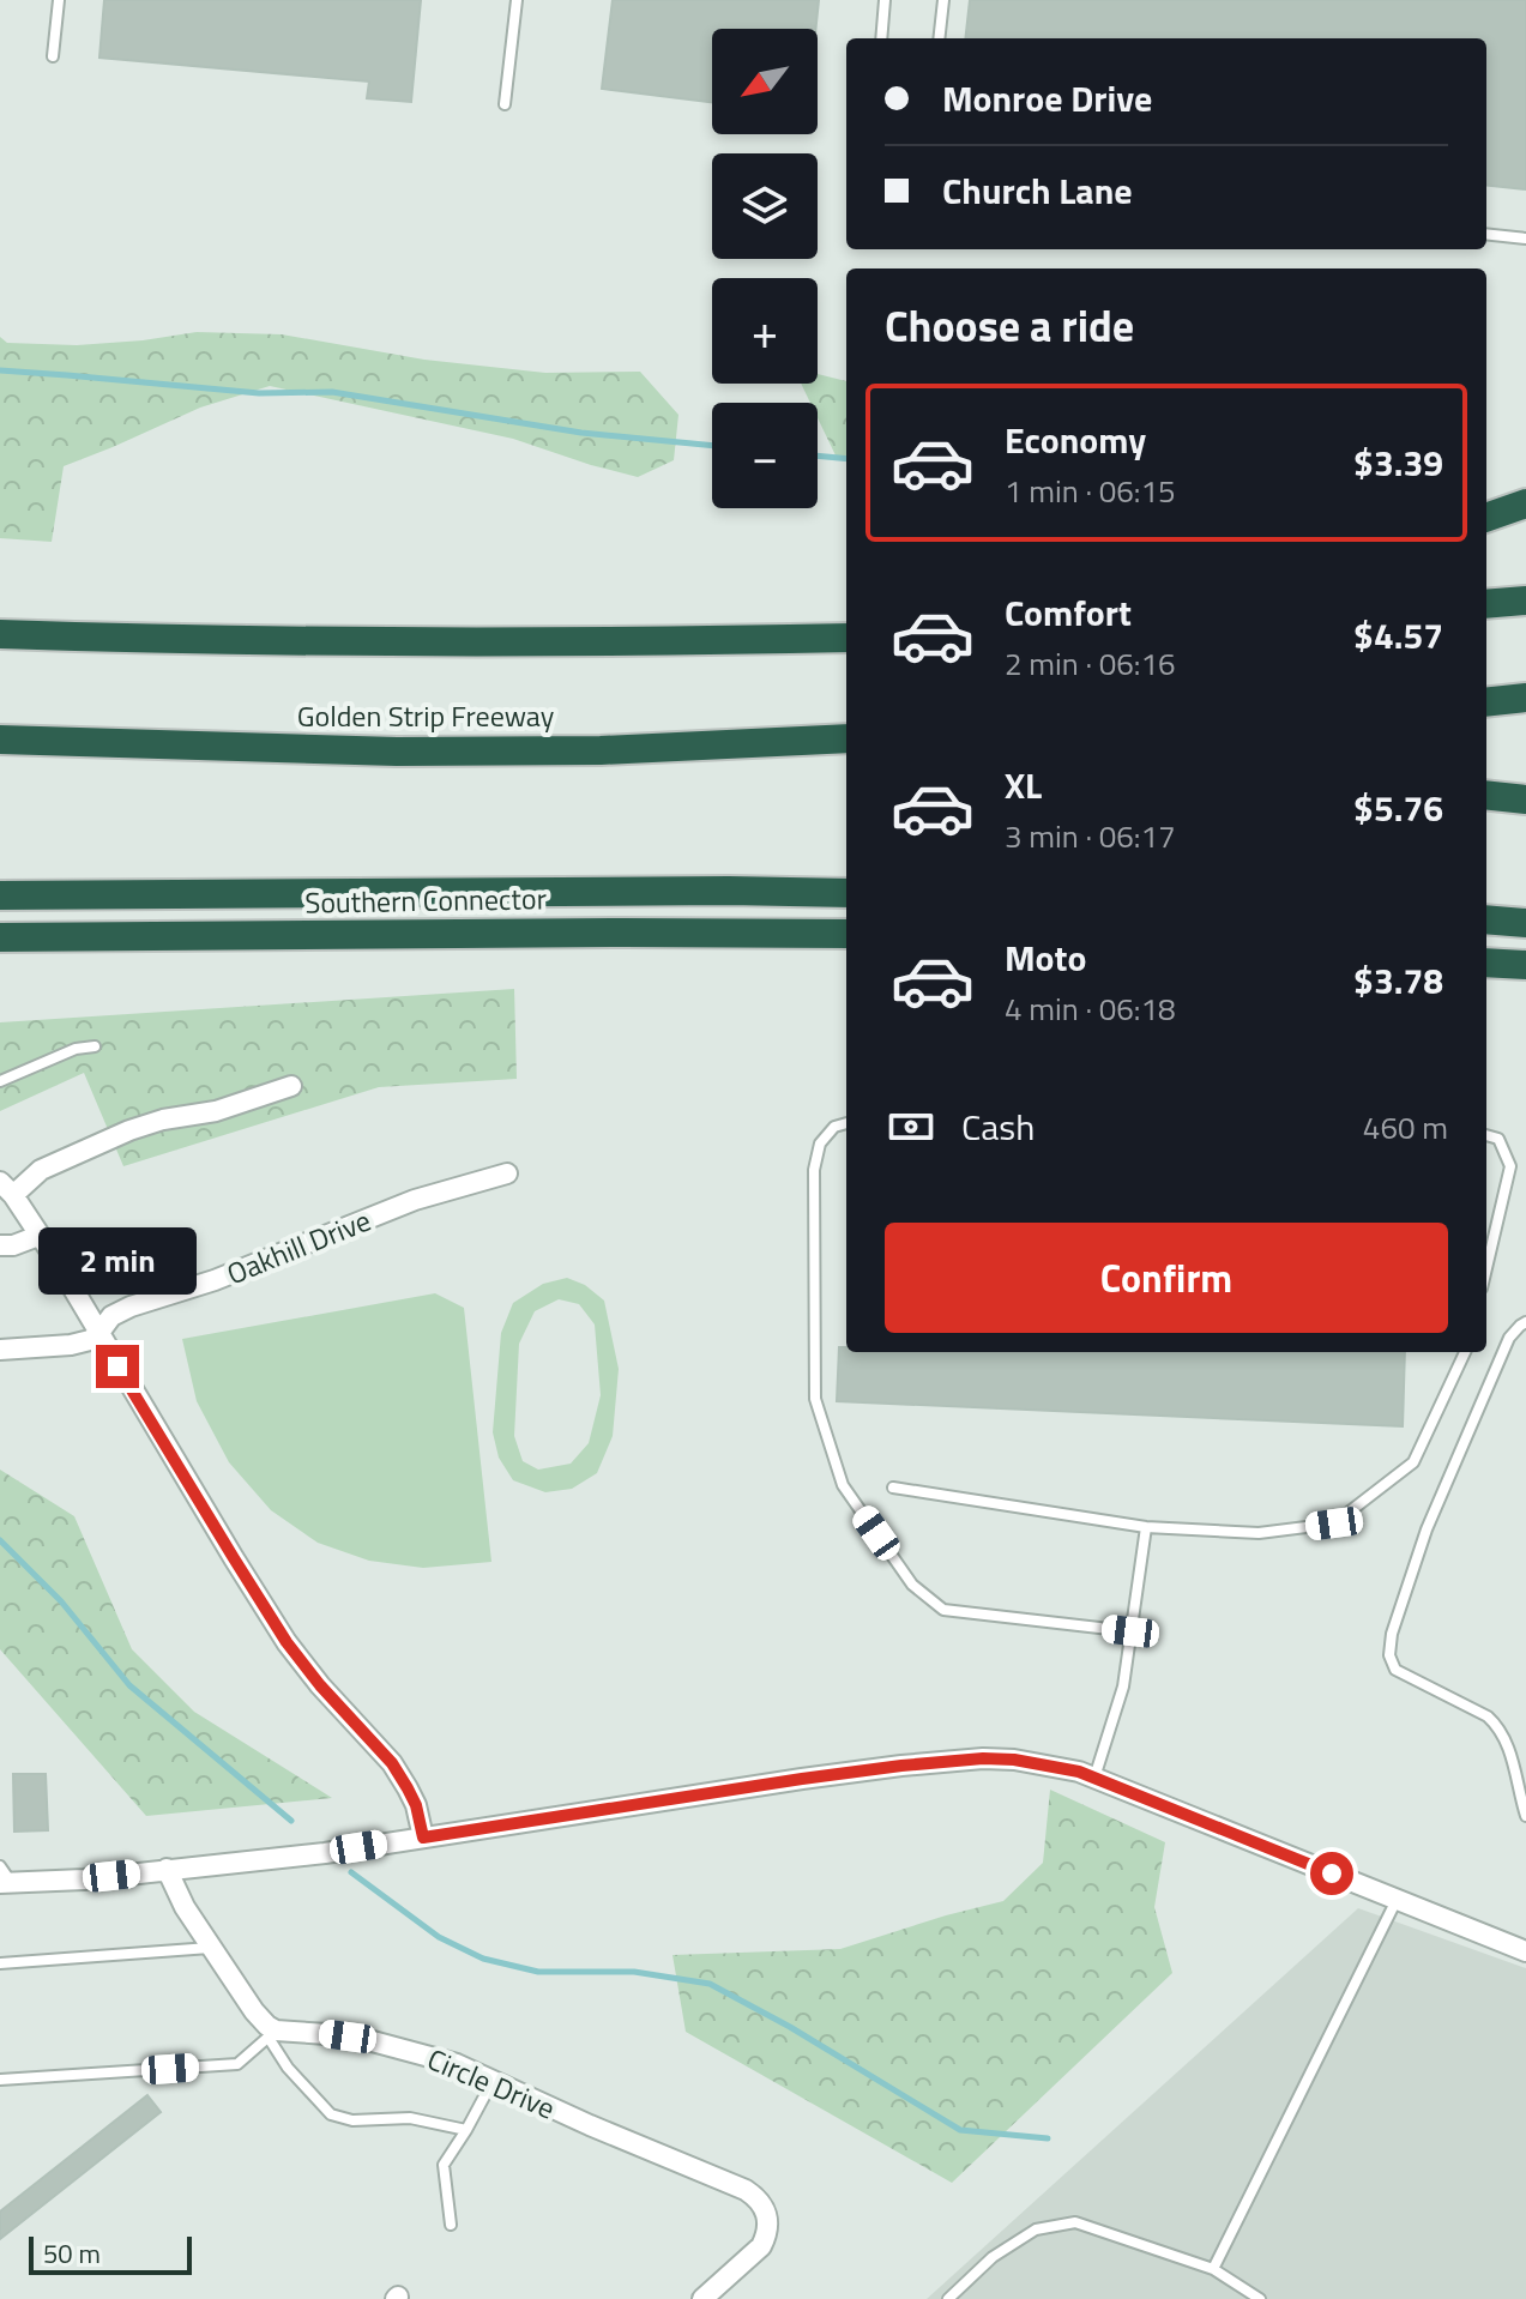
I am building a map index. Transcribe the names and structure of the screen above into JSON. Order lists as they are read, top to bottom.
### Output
{
  "streets": {
    "highway": ["Golden Strip Freeway", "Southern Connector"],
    "street": ["Oakhill Drive", "Circle Drive"]
  },
  "scale_bar": "50 m",
  "north": "bottom left",
  "page": {
    "map_buttons": ["+", "−"],
    "banner": ["Monroe Drive", "Church Lane"],
    "heading": "Choose a ride",
    "list": [
      {
        "name": "Economy",
        "note": "1 min · 06:15",
        "value": "$3.39"
      },
      {
        "name": "Comfort",
        "note": "2 min · 06:16",
        "value": "$4.57"
      },
      {
        "name": "XL",
        "note": "3 min · 06:17",
        "value": "$5.76"
      },
      {
        "name": "Moto",
        "note": "4 min · 06:18",
        "value": "$3.78"
      }
    ],
    "pay": ["Cash", "460 m"],
    "buttons": "Confirm",
    "bubble": "2 min",
    "scale": "50 m"
  }
}
